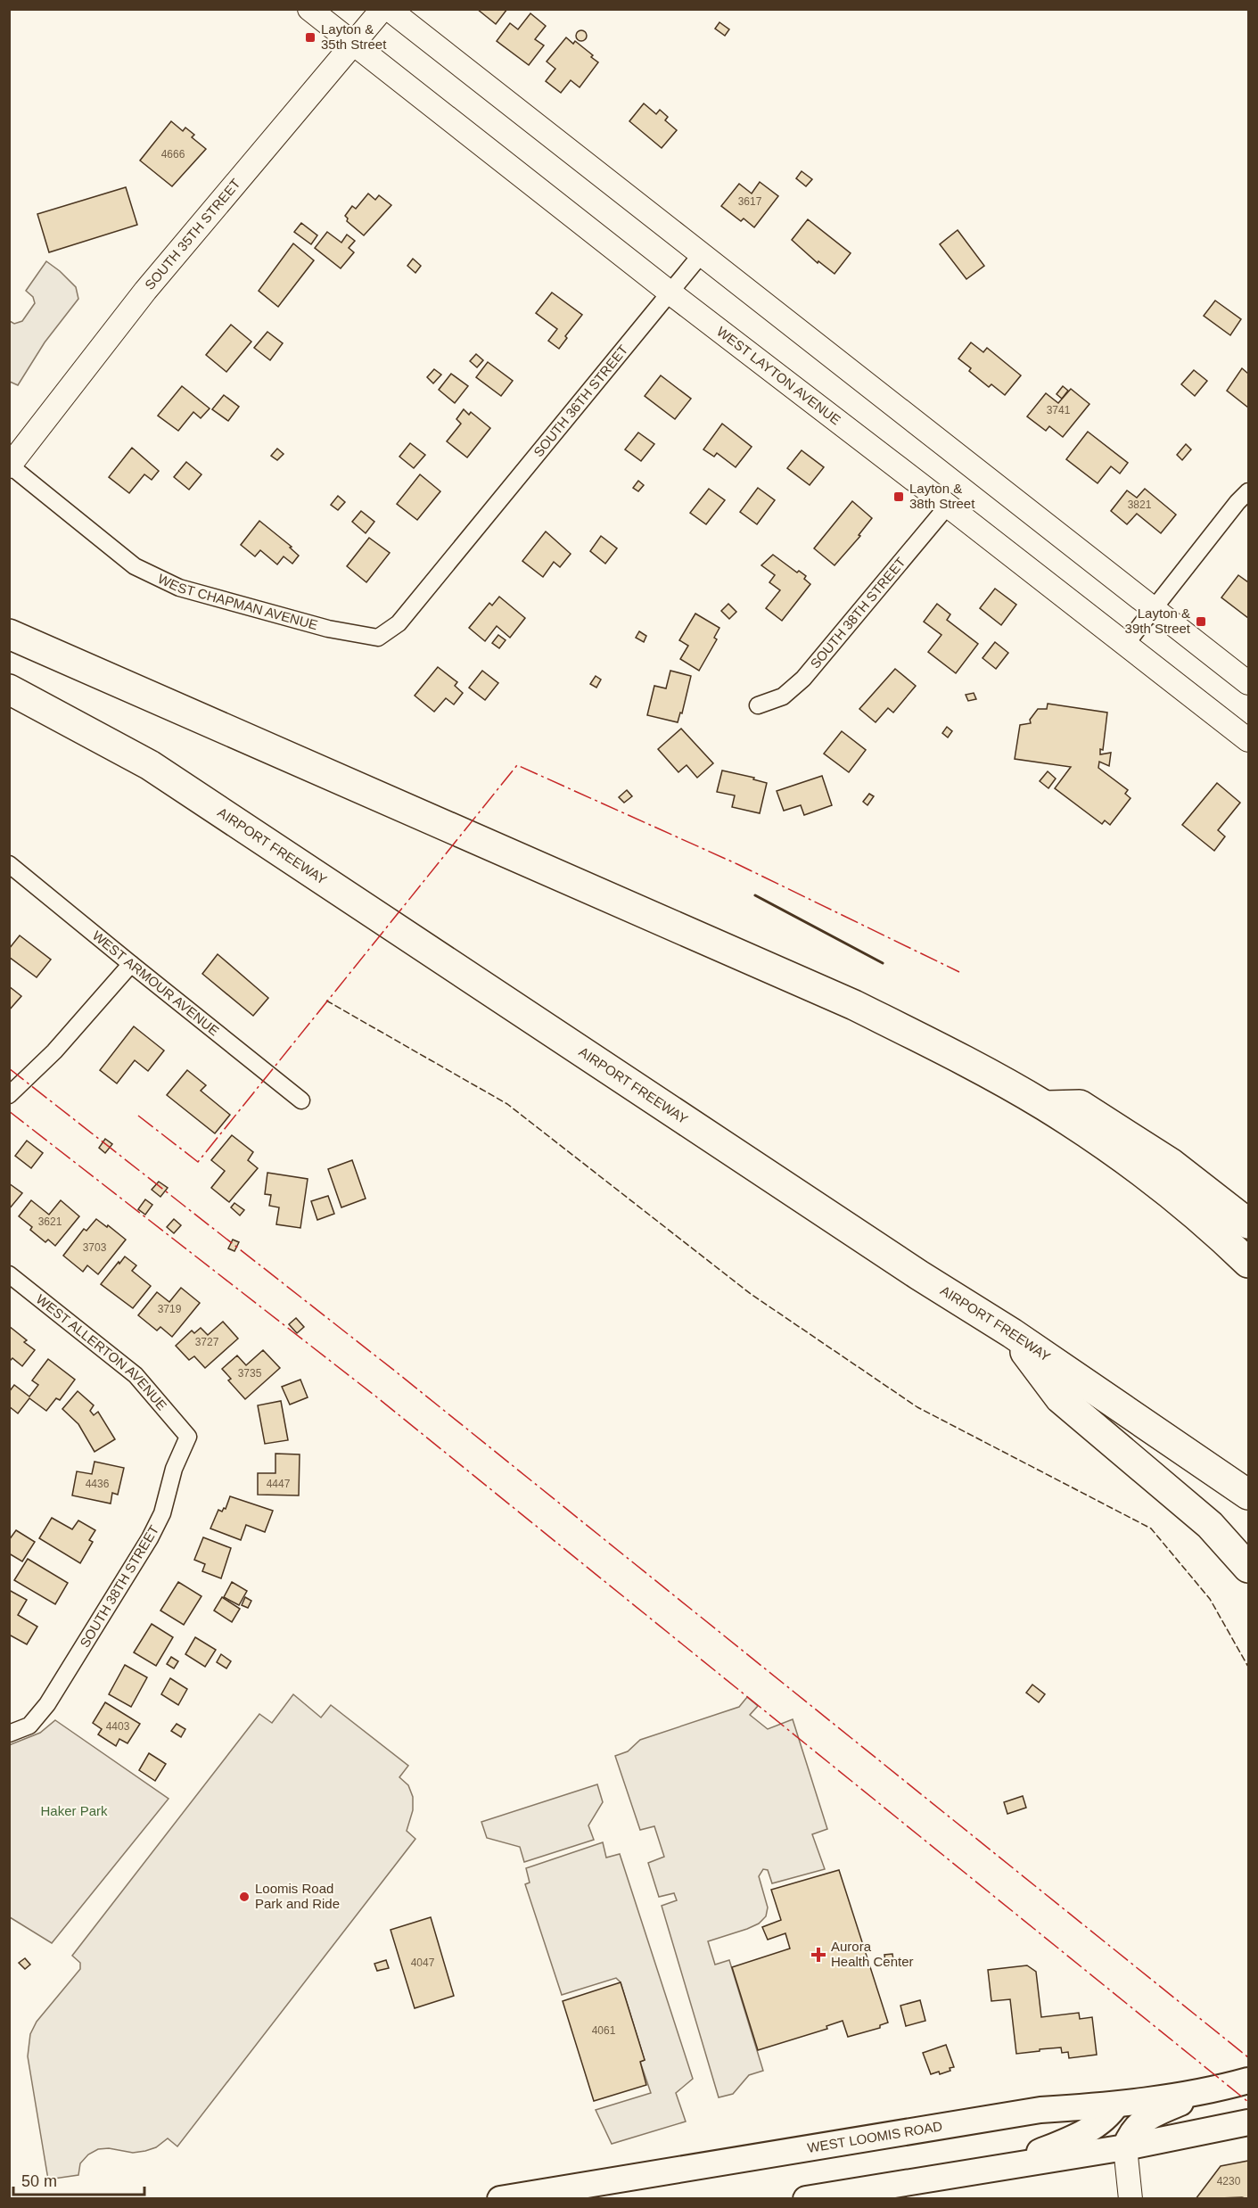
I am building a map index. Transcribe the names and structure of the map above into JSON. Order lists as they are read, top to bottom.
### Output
{
  "streets": {
    "highway": ["AIRPORT FREEWAY"],
    "main road": ["SOUTH 35TH STREET", "WEST LAYTON AVENUE", "WEST LOOMIS ROAD"],
    "street": [
      "SOUTH 36TH STREET",
      "WEST CHAPMAN AVENUE",
      "SOUTH 38TH STREET",
      "WEST ARMOUR AVENUE",
      "WEST ALLERTON AVENUE"
    ]
  },
  "crossings": [
    ["SOUTH 35TH STREET", "WEST LAYTON AVENUE"],
    ["SOUTH 35TH STREET", "WEST CHAPMAN AVENUE"],
    ["WEST LAYTON AVENUE", "SOUTH 36TH STREET"],
    ["WEST LAYTON AVENUE", "SOUTH 38TH STREET"],
    ["SOUTH 36TH STREET", "WEST CHAPMAN AVENUE"],
    ["SOUTH 38TH STREET", "WEST ALLERTON AVENUE"]
  ],
  "parks": ["Haker Park"],
  "places": {
    "transit": ["Layton & 35th Street", "Layton & 38th Street", "Layton & 39th Street"],
    "other": ["Loomis Road Park and Ride"],
    "health": ["Aurora Health Center"]
  },
  "house_numbers": [
    "4666",
    "3617",
    "3741",
    "3821",
    "3621",
    "3703",
    "3719",
    "3727",
    "3735",
    "4436",
    "4447",
    "4403",
    "4047",
    "4061",
    "4230"
  ],
  "scale_bar": "50 m"
}
